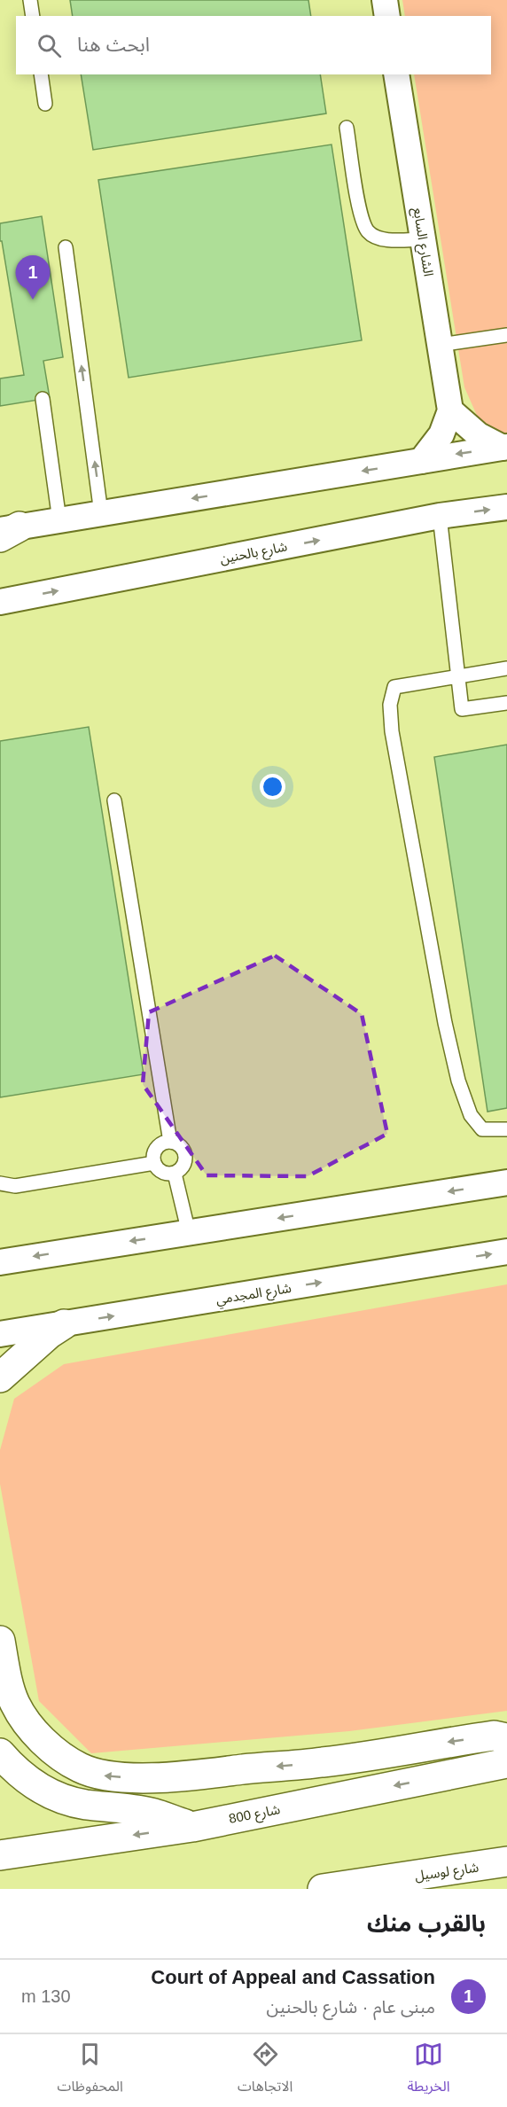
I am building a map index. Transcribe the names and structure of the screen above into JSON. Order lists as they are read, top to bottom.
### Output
{
  "streets": {
    "main road": ["شارع 800", "شارع لوسيل"],
    "street": ["الشارع السابع", "شارع بالحنين", "شارع المجدمي"]
  },
  "one_way": ["شارع 800"],
  "page": {
    "search": "ابحث هنا",
    "pins": "1",
    "heading": "بالقرب منك",
    "list": [
      {
        "mark": "1",
        "name": "Court of Appeal and Cassation",
        "note": "مبنى عام · شارع بالحنين",
        "value": "130 m"
      }
    ],
    "nav": ["الخريطة", "الاتجاهات", "المحفوظات"]
  }
}
